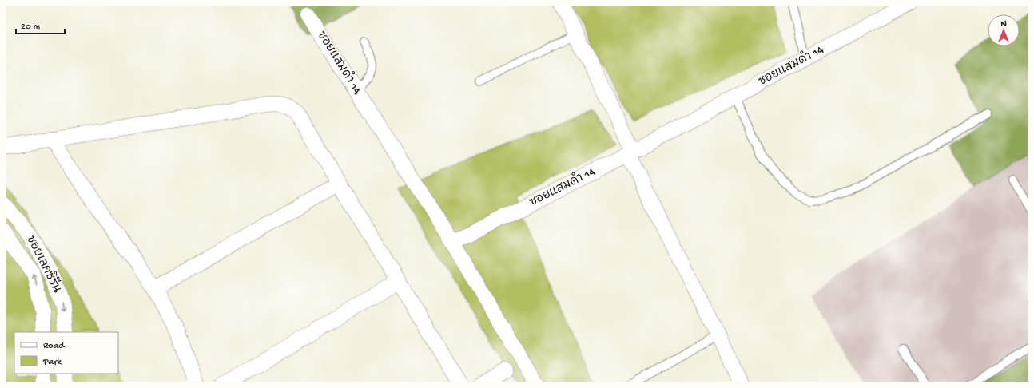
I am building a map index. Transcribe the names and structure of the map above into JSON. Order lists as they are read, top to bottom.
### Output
{
  "streets": {
    "street": ["ซอยแสมดำ 14", "ซอยเลคซีรีน"]
  },
  "legend": ["Road", "Park"],
  "scale_bar": "20 m",
  "north": "top"
}
